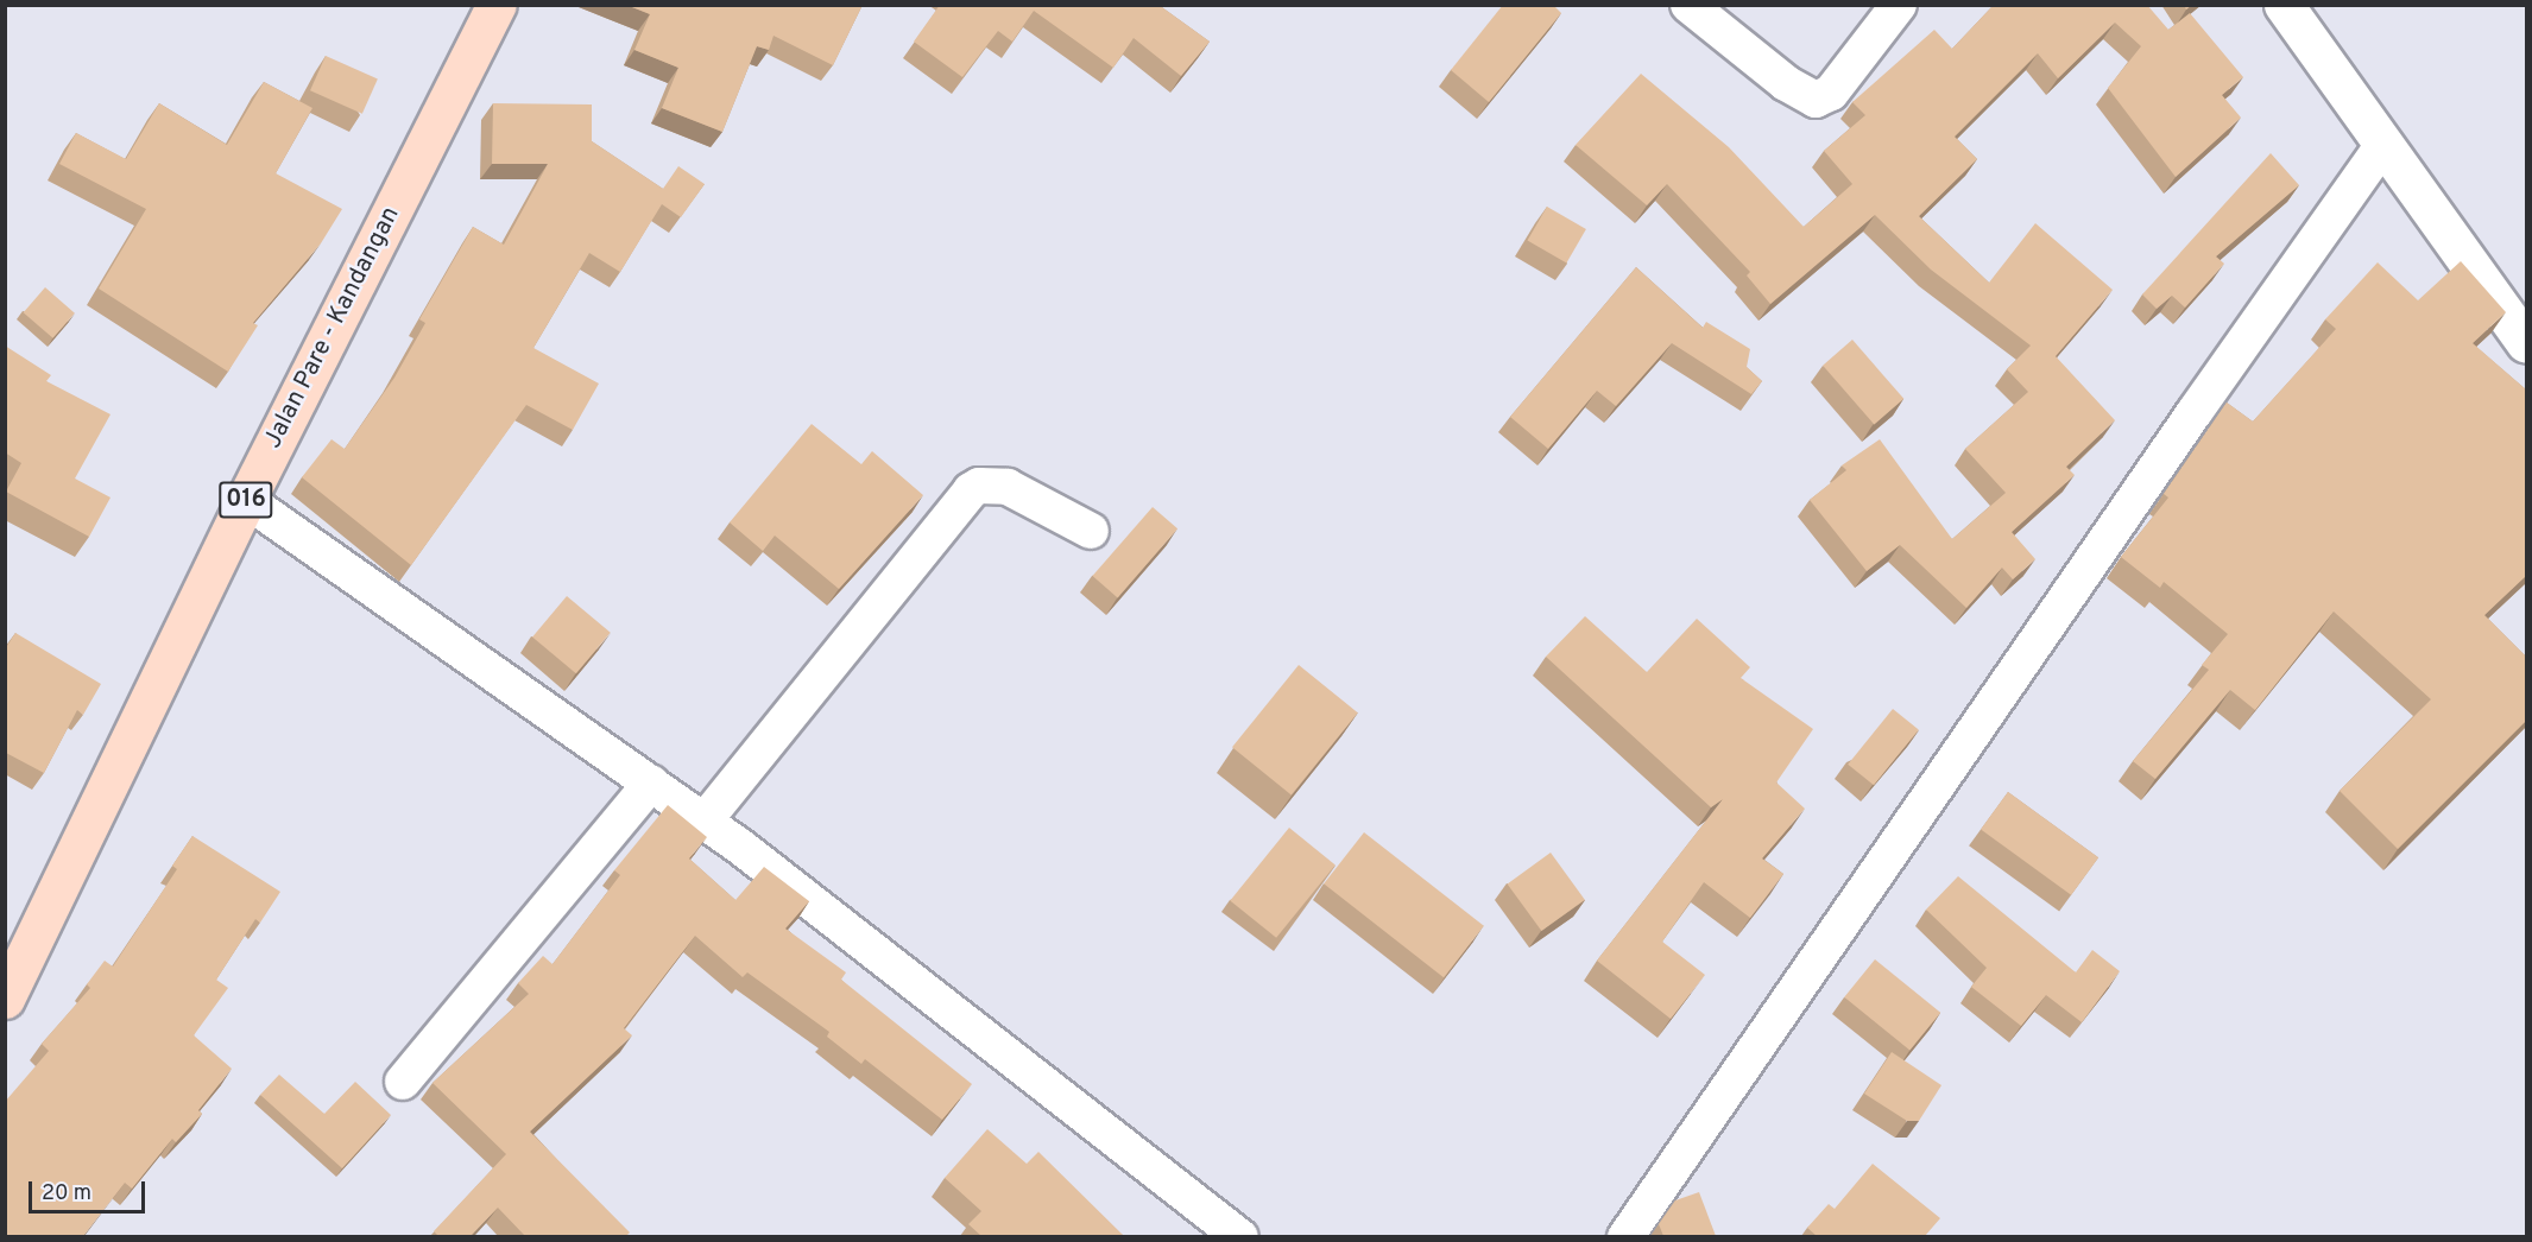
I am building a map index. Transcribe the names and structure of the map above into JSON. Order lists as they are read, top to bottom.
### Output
{
  "streets": {
    "main road": ["Jalan Pare - Kandangan", "016"]
  },
  "scale_bar": "20 m"
}
